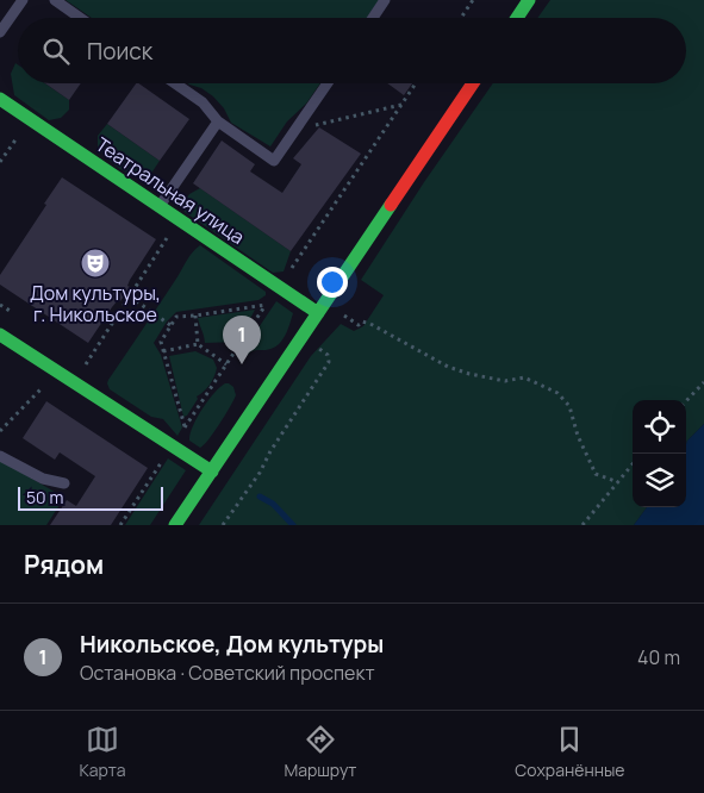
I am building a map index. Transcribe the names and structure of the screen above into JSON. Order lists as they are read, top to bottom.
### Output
{
  "streets": {
    "street": ["Театральная улица"]
  },
  "places": {
    "theatre": ["Дом культуры, г. Никольское"]
  },
  "scale_bar": "50 m",
  "page": {
    "search": "Поиск",
    "pins": "1",
    "scale": "50 m",
    "heading": "Рядом",
    "list": [
      {
        "mark": "1",
        "name": "Никольское, Дом культуры",
        "note": "Остановка · Советский проспект",
        "value": "40 m"
      }
    ],
    "nav": ["Карта", "Маршрут", "Сохранённые"]
  }
}
